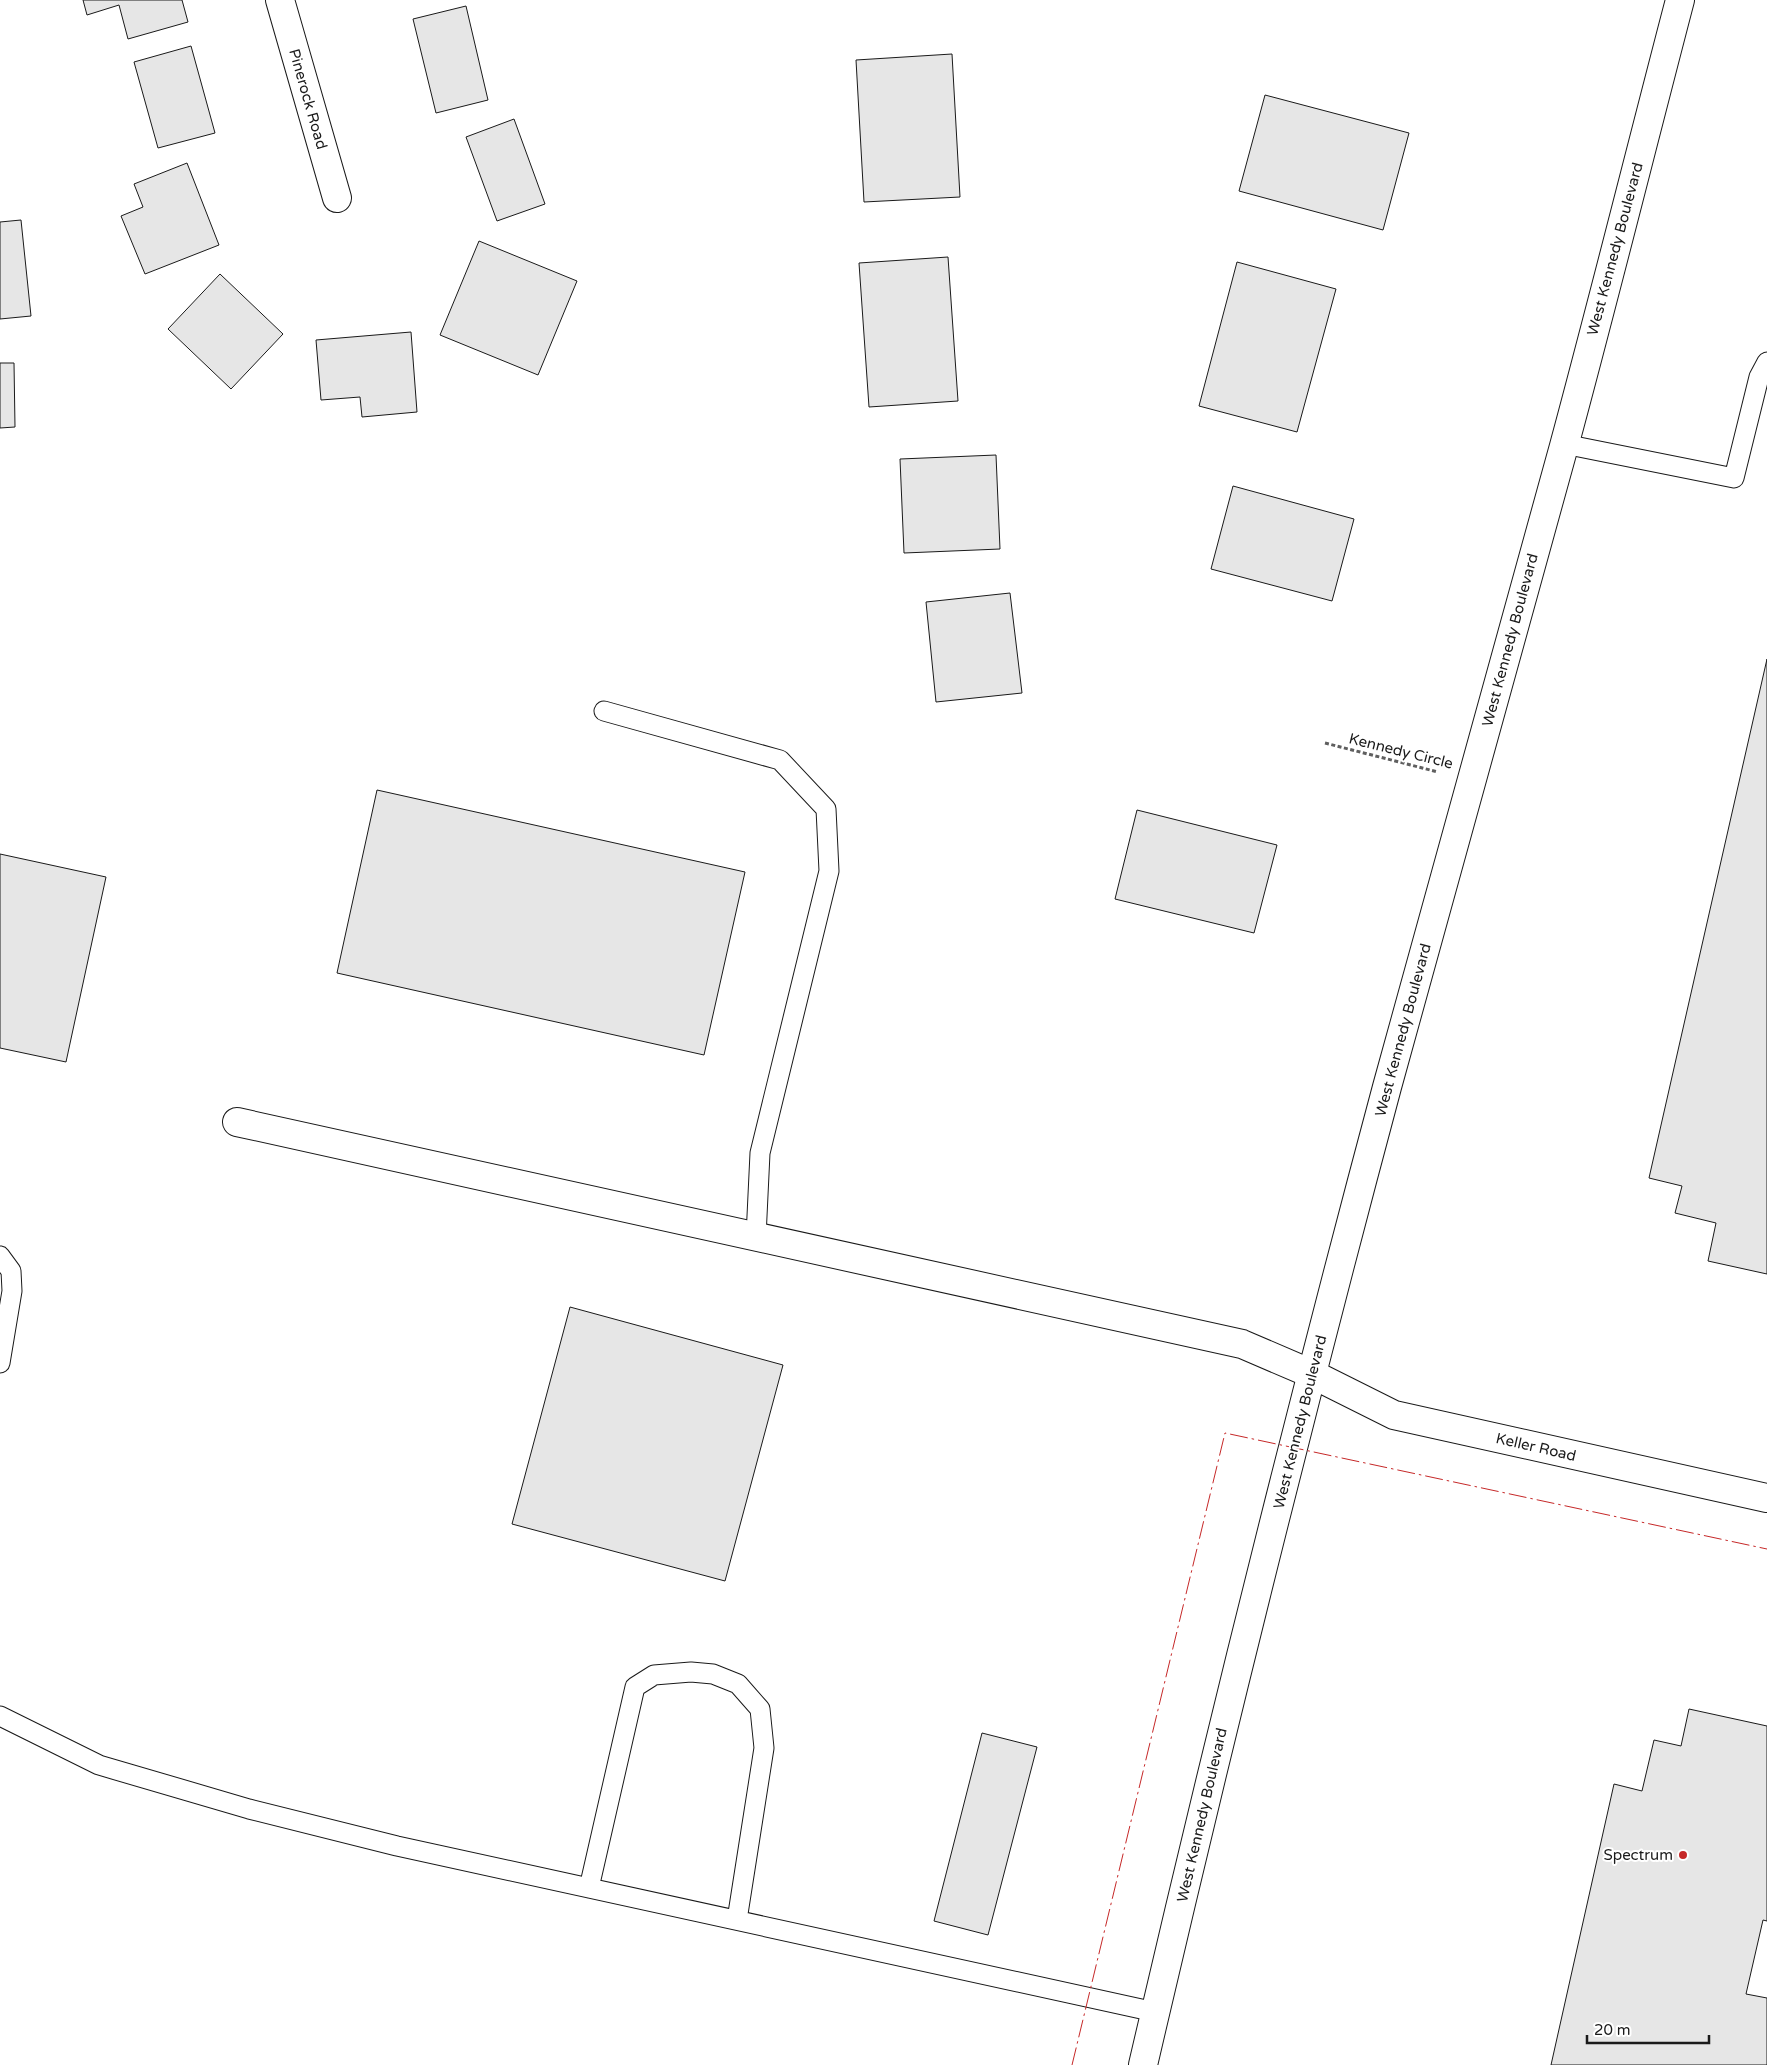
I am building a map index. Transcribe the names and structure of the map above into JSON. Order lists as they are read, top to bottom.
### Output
{
  "streets": {
    "main road": ["Pinerock Road", "West Kennedy Boulevard", "Keller Road"],
    "path": ["Kennedy Circle"]
  },
  "crossings": [
    ["West Kennedy Boulevard", "Kennedy Circle"],
    ["West Kennedy Boulevard", "Keller Road"]
  ],
  "places": ["Spectrum"],
  "scale_bar": "20 m"
}
